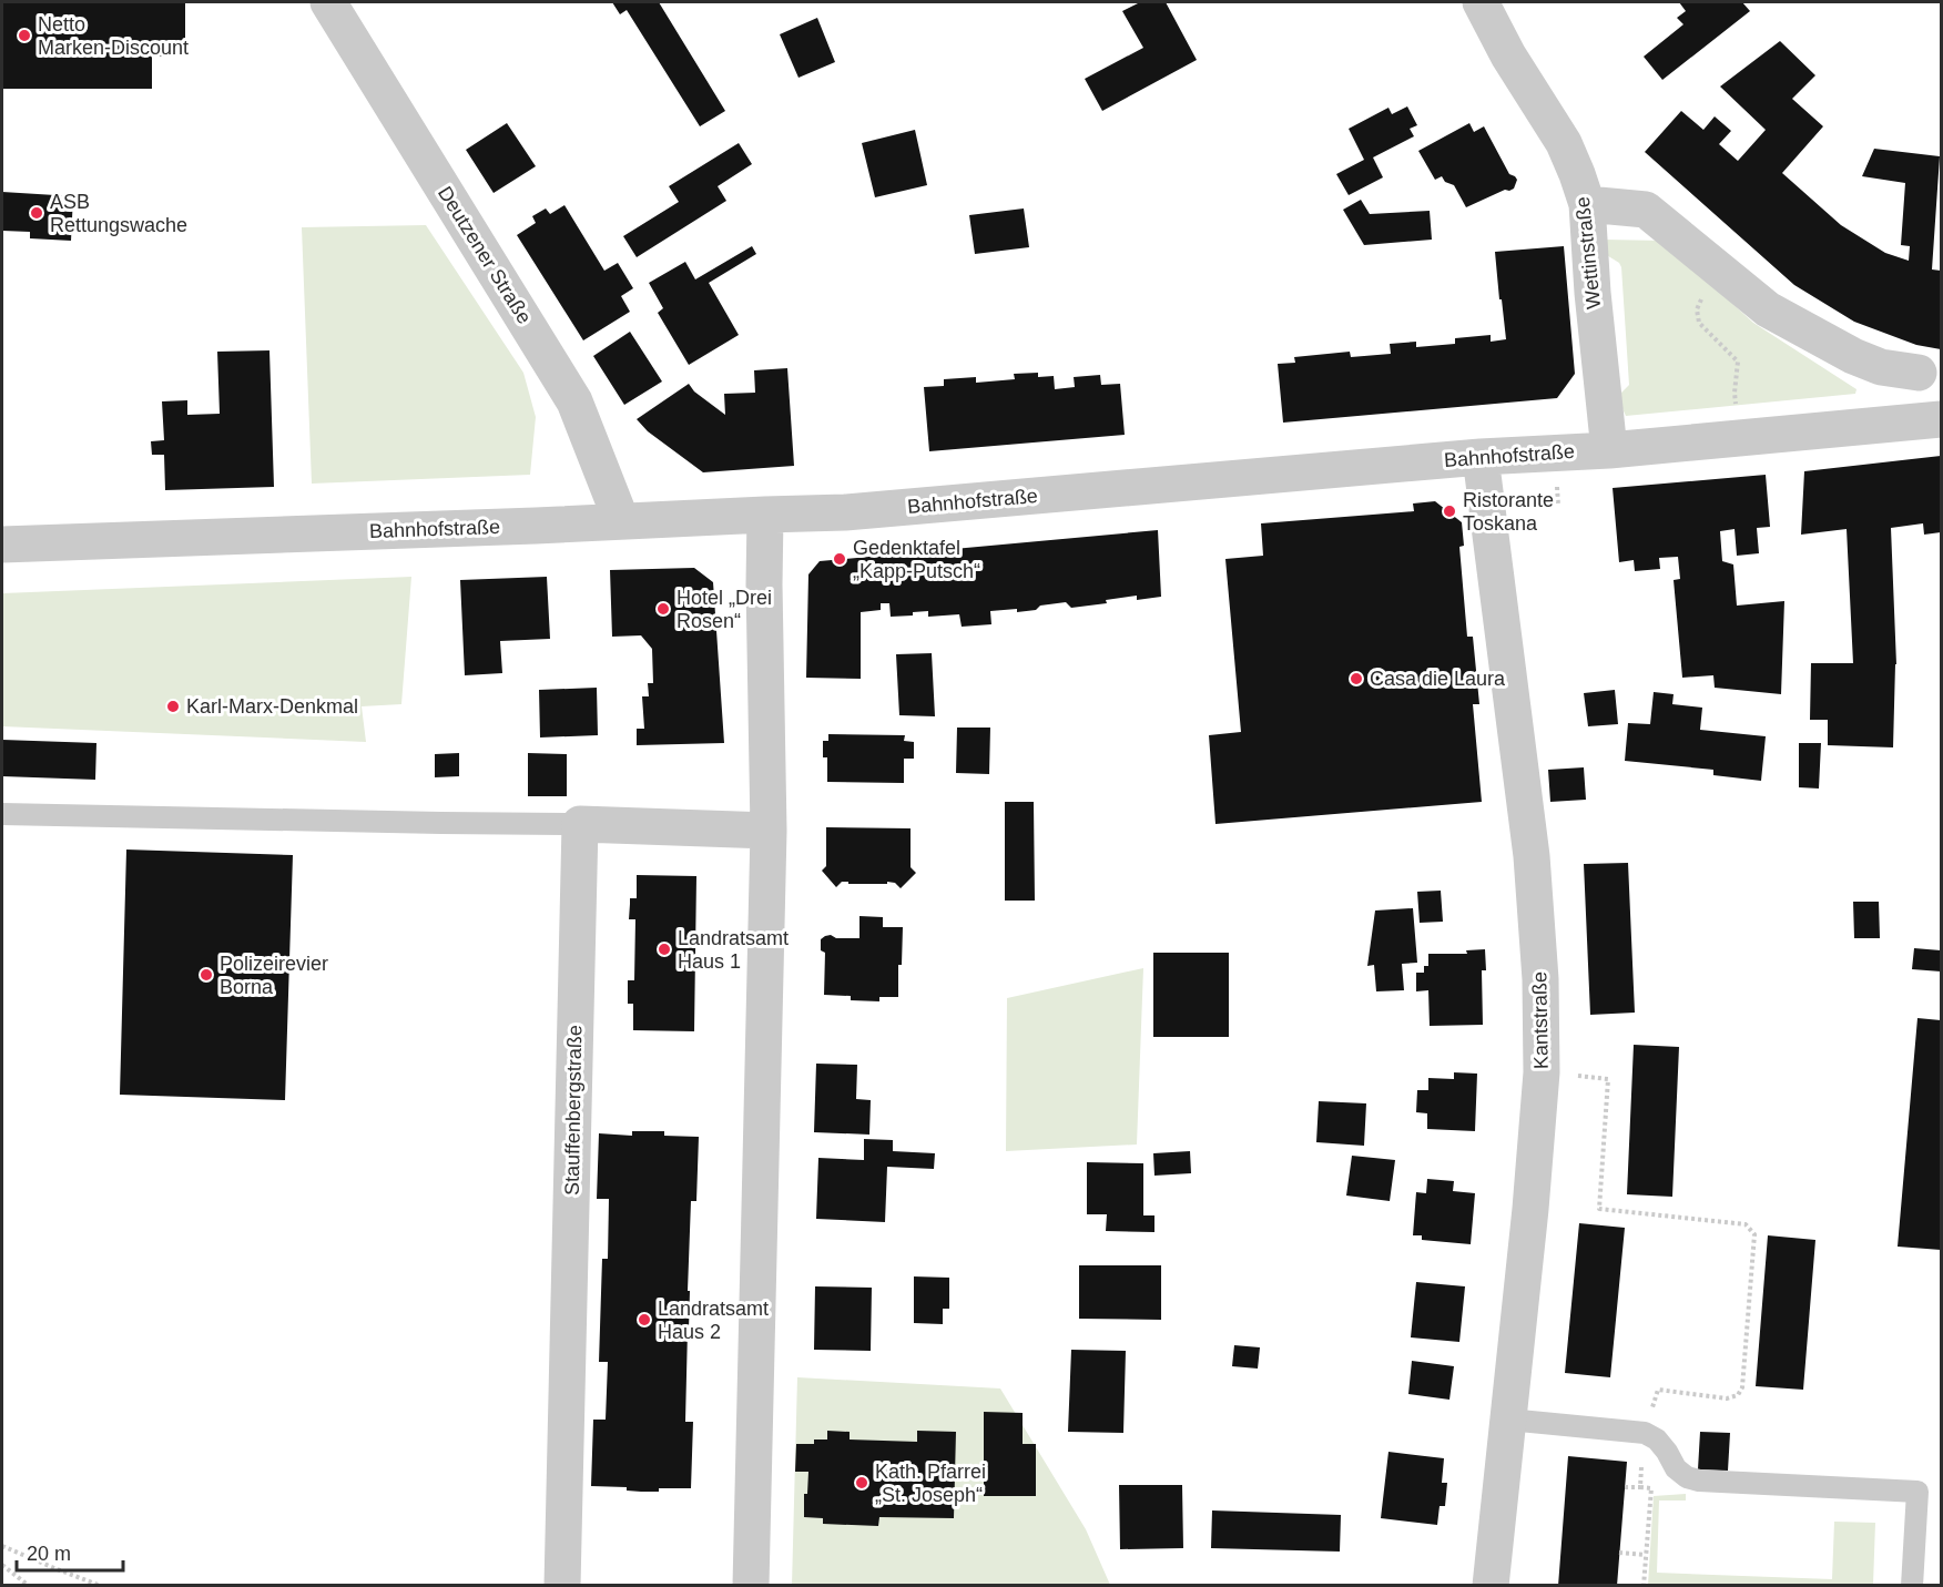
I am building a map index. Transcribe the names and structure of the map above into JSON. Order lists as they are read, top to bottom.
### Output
{
  "streets": {
    "street": [
      "Wettinstraße",
      "Deutzener Straße",
      "Bahnhofstraße",
      "Kantstraße",
      "Stauffenbergstraße"
    ]
  },
  "crossings": [
    ["Wettinstraße", "Bahnhofstraße"],
    ["Deutzener Straße", "Bahnhofstraße"],
    ["Bahnhofstraße", "Kantstraße"]
  ],
  "places": [
    "Netto Marken-Discount",
    "ASB Rettungswache",
    "Ristorante Toskana",
    "Gedenktafel „Kapp-Putsch“",
    "Hotel „Drei Rosen“",
    "Casa die Laura",
    "Karl-Marx-Denkmal",
    "Landratsamt Haus 1",
    "Polizeirevier Borna",
    "Landratsamt Haus 2",
    "Kath. Pfarrei „St. Joseph“"
  ],
  "scale_bar": "20 m"
}
